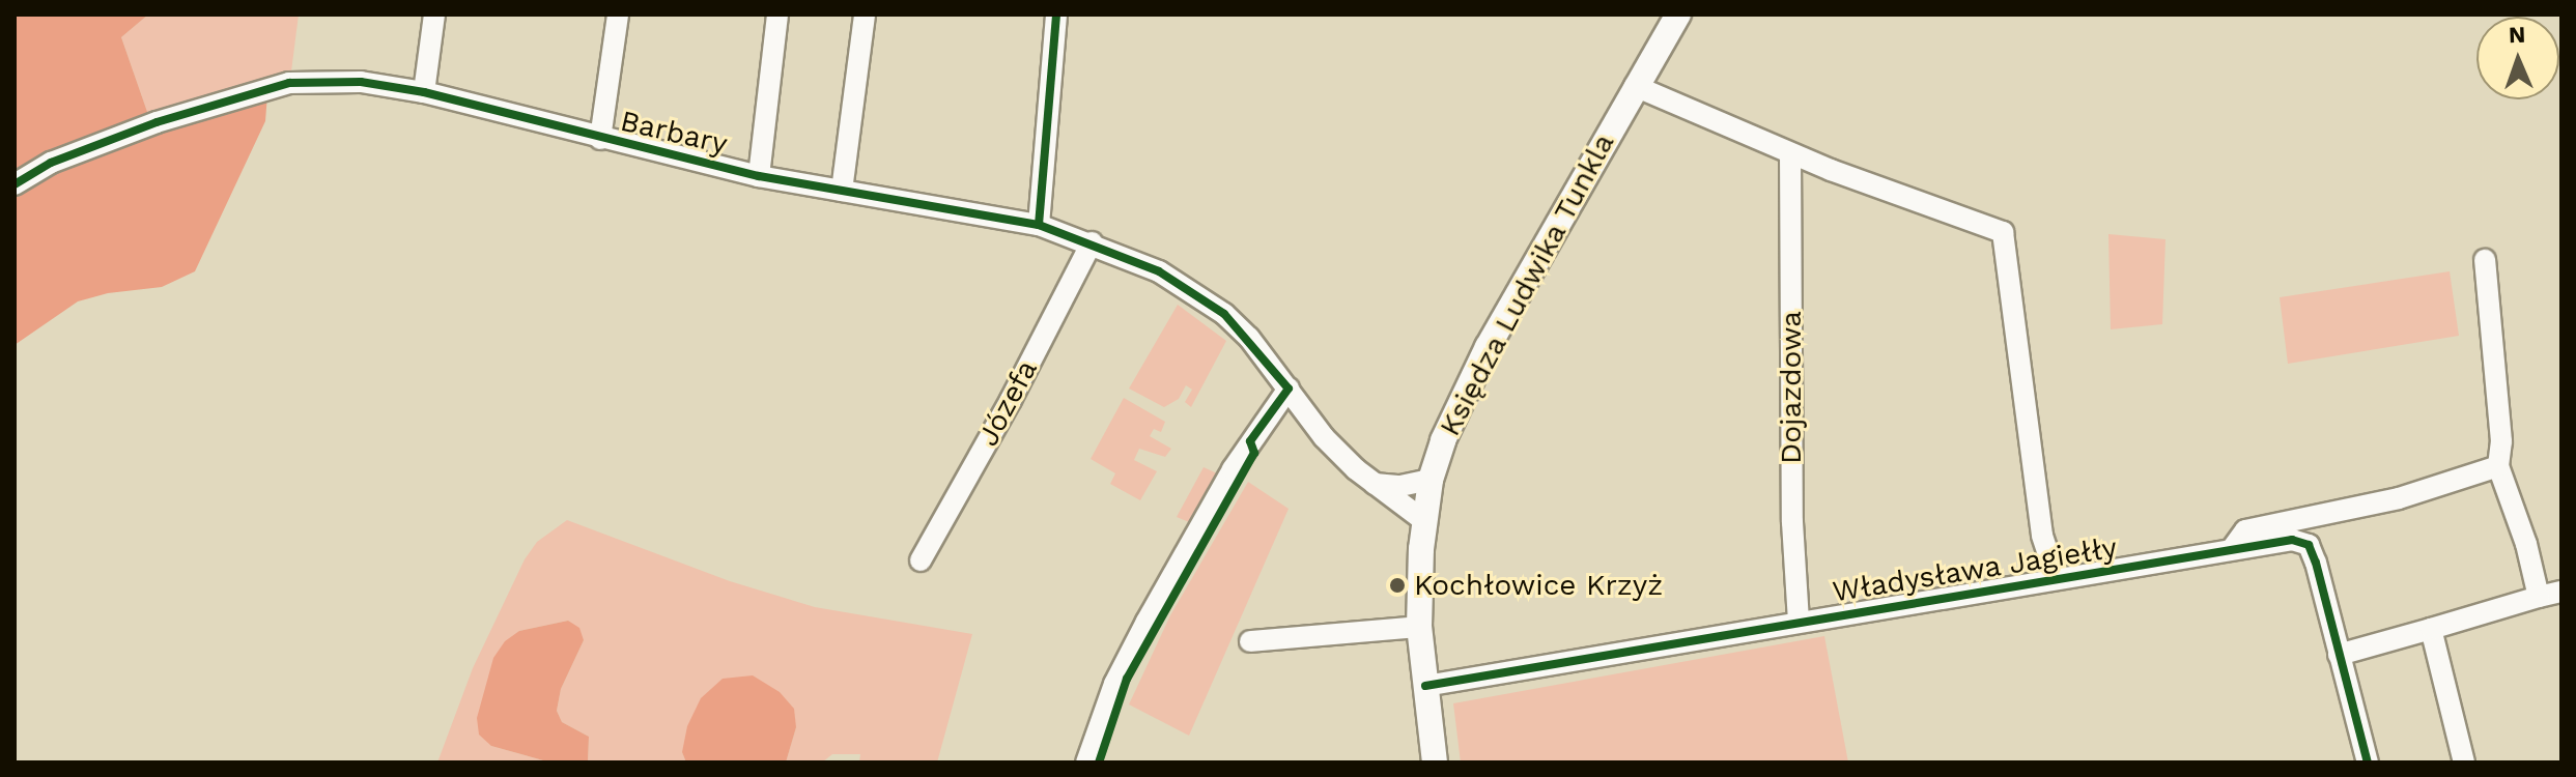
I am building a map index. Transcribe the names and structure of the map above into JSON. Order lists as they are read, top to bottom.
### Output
{
  "streets": {
    "street": [
      "Barbary",
      "Księdza Ludwika Tunkla",
      "Dojazdowa",
      "Józefa",
      "Władysława Jagiełły"
    ]
  },
  "crossings": [
    ["Barbary", "Księdza Ludwika Tunkla"],
    ["Barbary", "Józefa"],
    ["Księdza Ludwika Tunkla", "Władysława Jagiełły"],
    ["Dojazdowa", "Władysława Jagiełły"]
  ],
  "places": ["Kochłowice Krzyż"],
  "north": "top"
}
